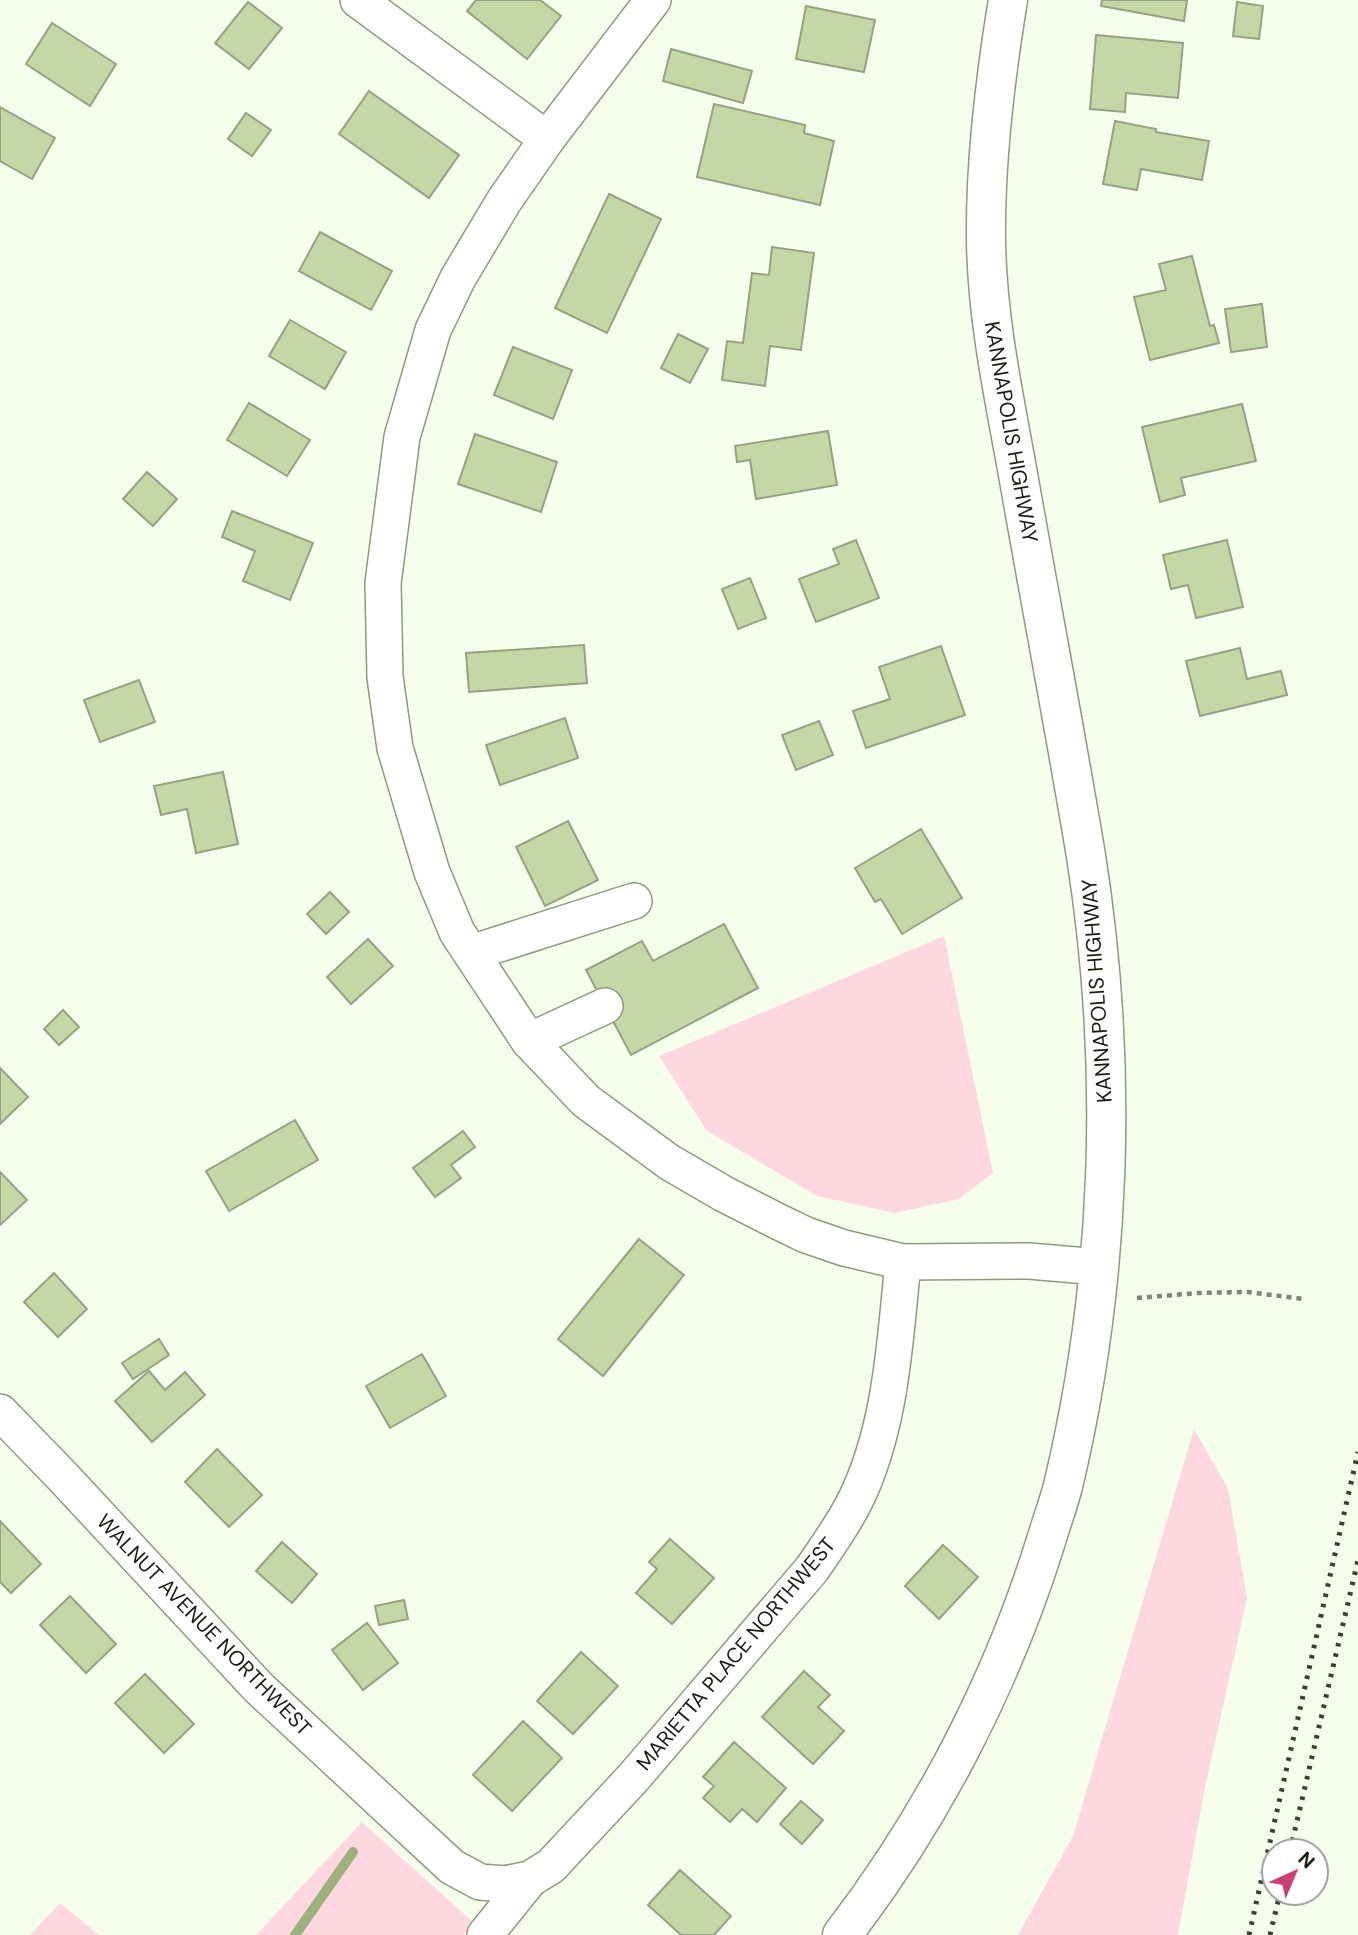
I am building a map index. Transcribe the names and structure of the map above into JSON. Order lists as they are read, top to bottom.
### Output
{
  "streets": {
    "main road": ["KANNAPOLIS HIGHWAY"],
    "street": ["WALNUT AVENUE NORTHWEST", "MARIETTA PLACE NORTHWEST"]
  },
  "crossings": [
    ["WALNUT AVENUE NORTHWEST", "MARIETTA PLACE NORTHWEST"]
  ],
  "north": "top right"
}
